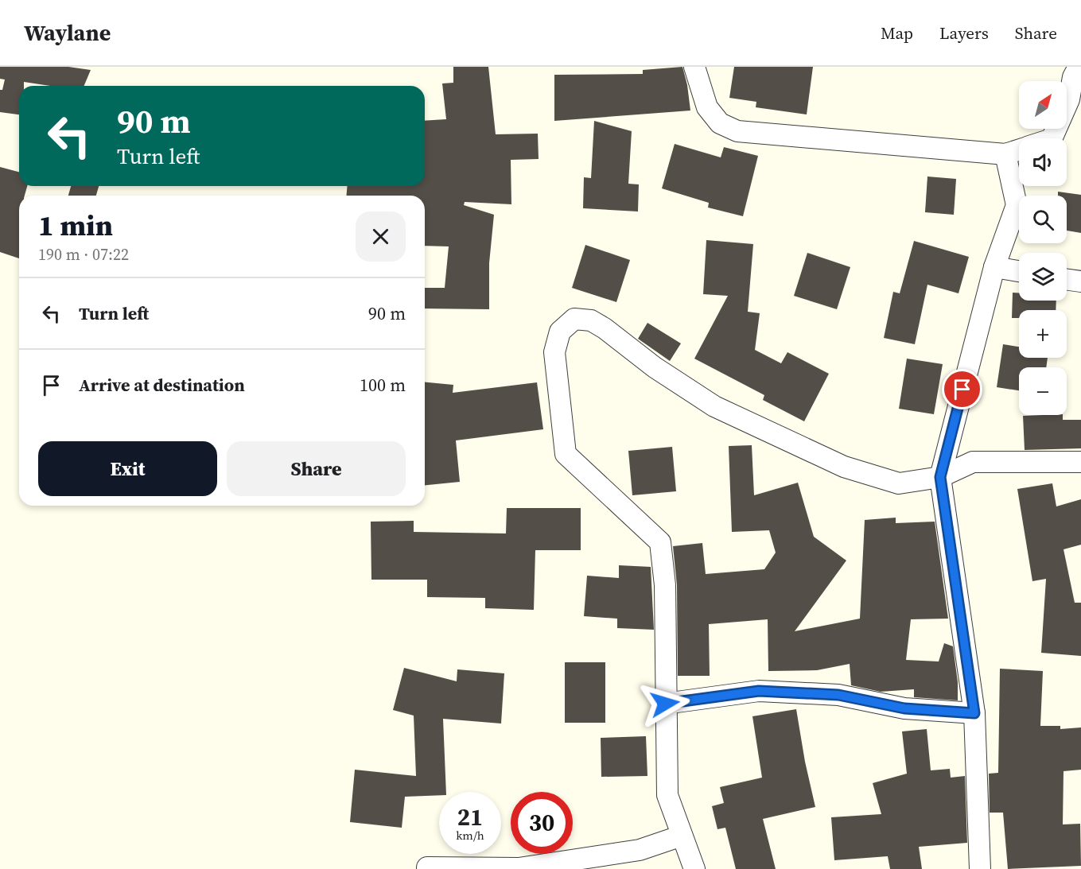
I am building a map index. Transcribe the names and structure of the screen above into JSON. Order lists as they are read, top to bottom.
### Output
{
  "north": "top right",
  "page": {
    "header": "Waylane",
    "nav": ["Map", "Layers", "Share"],
    "map_buttons": ["+", "−"],
    "turn": ["90 m", "Turn left"],
    "heading": ["1 min", "190 m · 07:22"],
    "list": [
      {
        "name": "Turn left",
        "value": "90 m"
      },
      {
        "name": "Arrive at destination",
        "value": "100 m"
      }
    ],
    "buttons": ["Exit", "Share"],
    "speed": "21 km/h",
    "limit": "30"
  }
}
